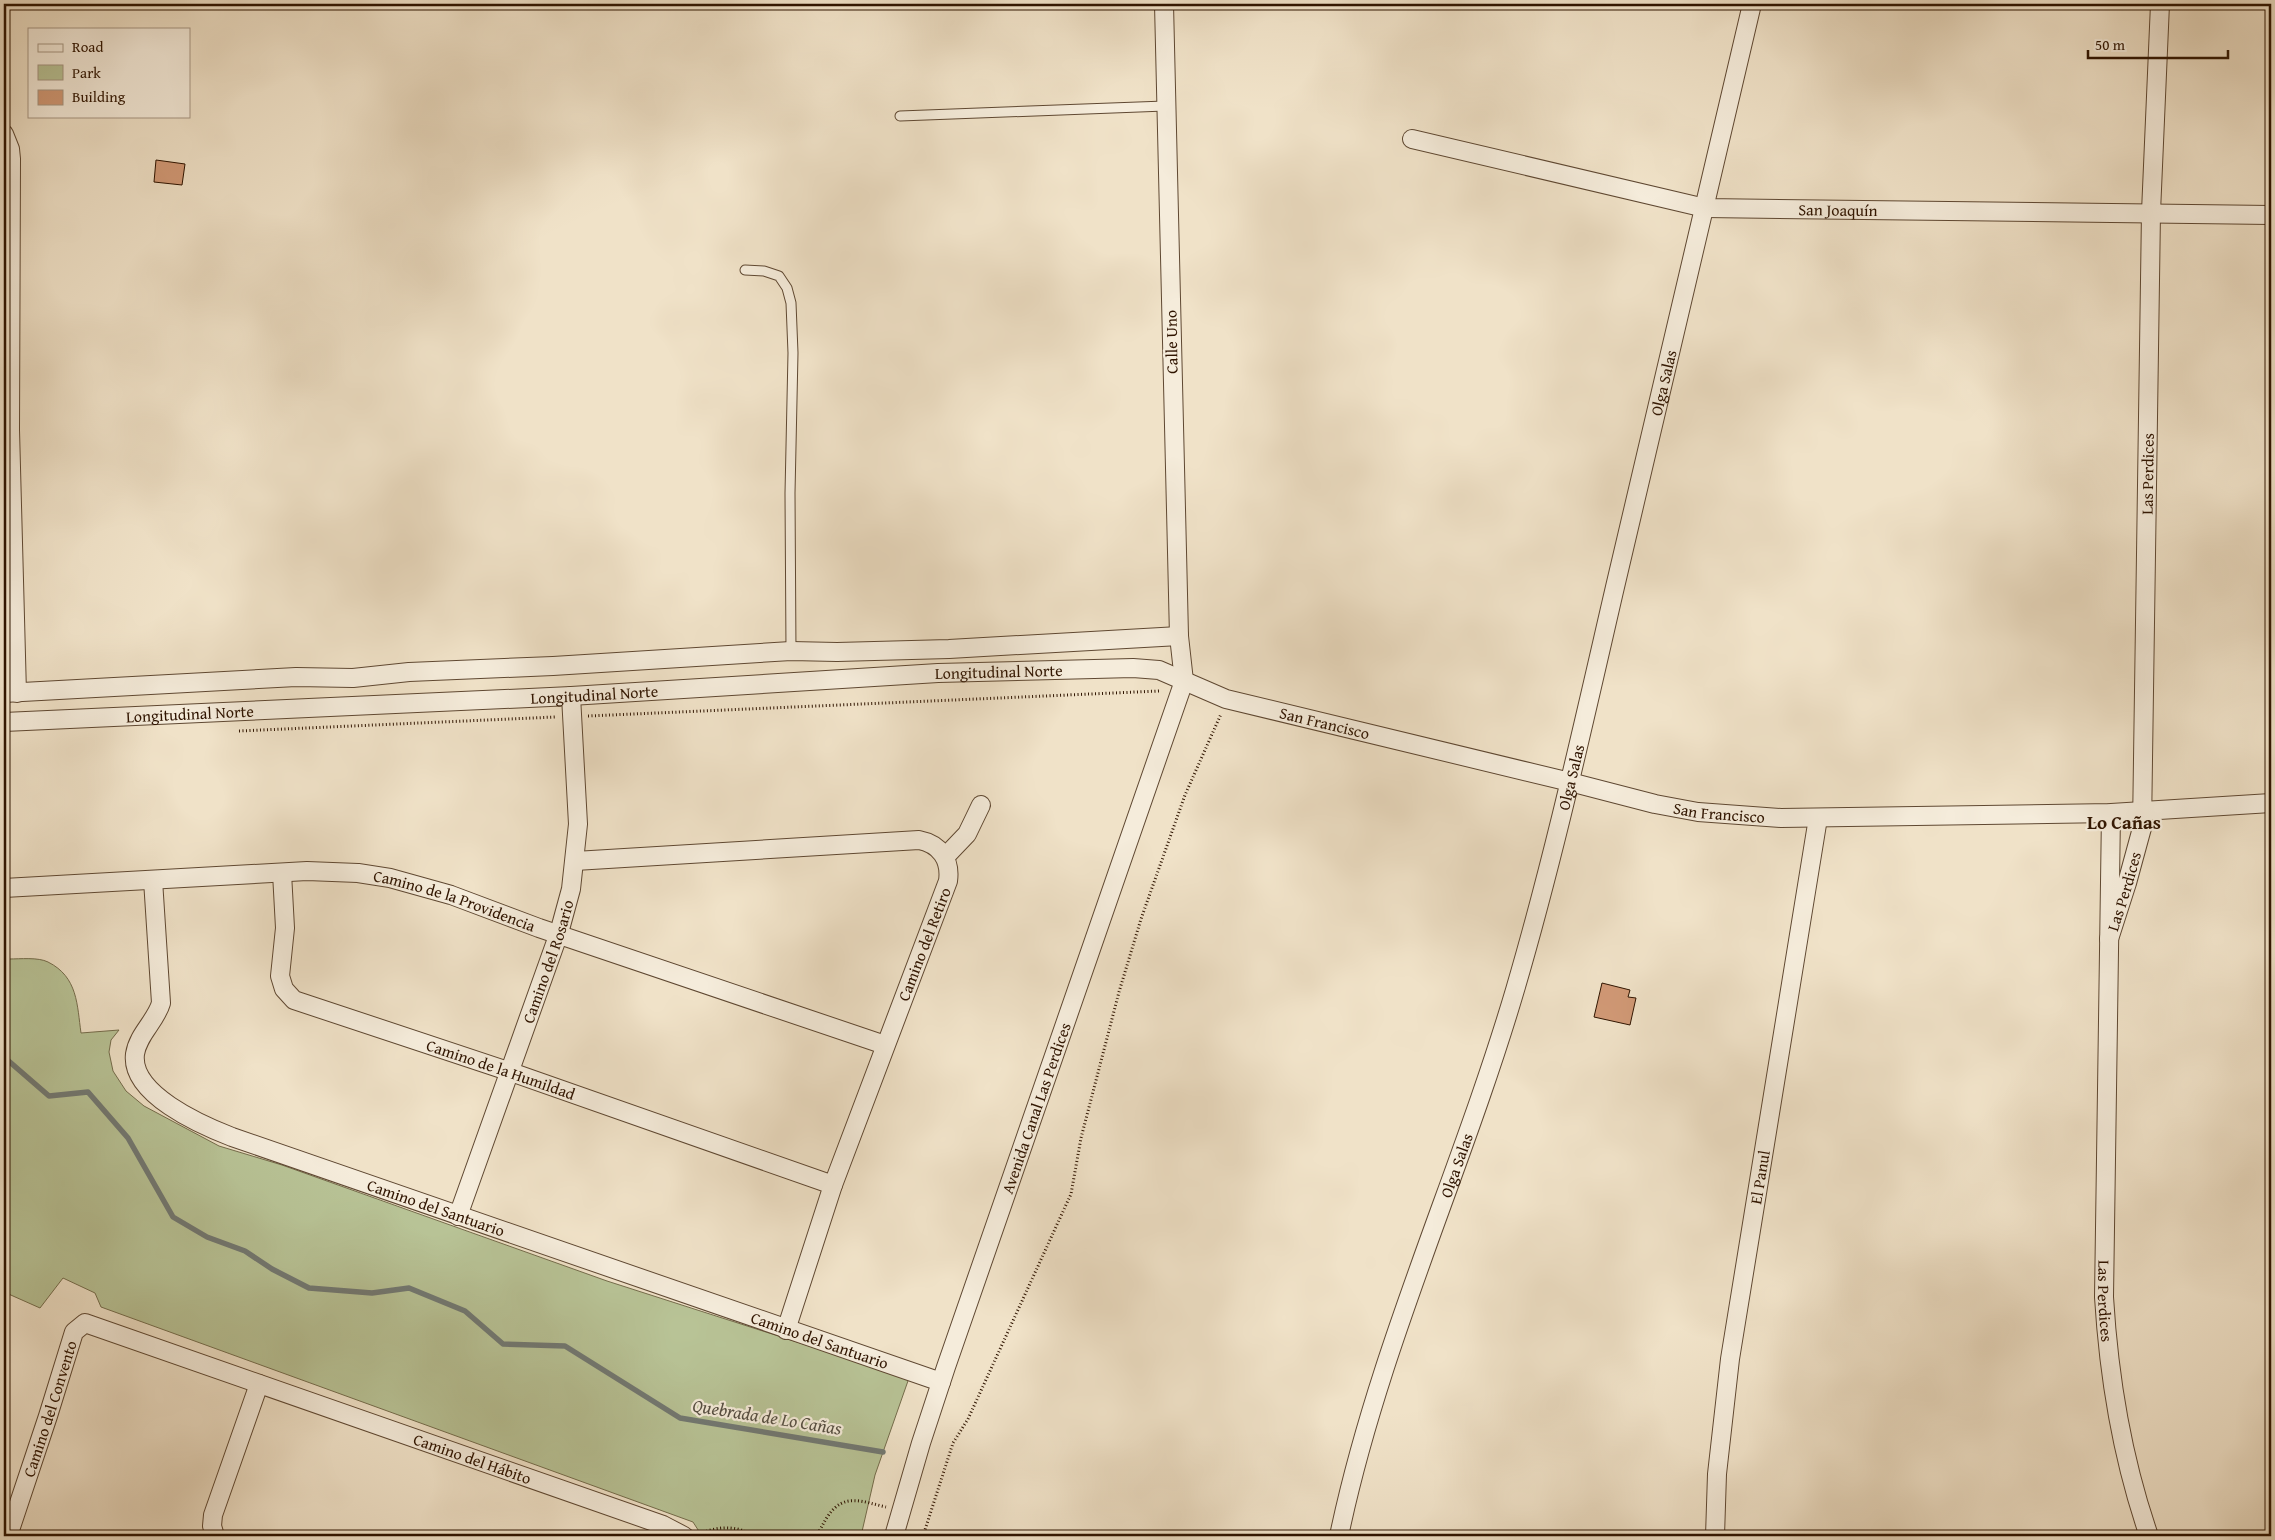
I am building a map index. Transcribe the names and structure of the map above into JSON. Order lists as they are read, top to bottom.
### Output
{
  "streets": {
    "street": [
      "San Joaquín",
      "Calle Uno",
      "Olga Salas",
      "Las Perdices",
      "Longitudinal Norte",
      "San Francisco",
      "Camino de la Providencia",
      "Camino del Retiro",
      "Camino del Rosario",
      "Camino de la Humildad",
      "Avenida Canal Las Perdices",
      "El Panul",
      "Camino del Santuario",
      "Camino del Convento",
      "Camino del Hábito"
    ]
  },
  "crossings": [
    ["San Joaquín", "Olga Salas"],
    ["San Joaquín", "Las Perdices"],
    ["Calle Uno", "Longitudinal Norte"],
    ["Calle Uno", "San Francisco"],
    ["Calle Uno", "Avenida Canal Las Perdices"],
    ["Olga Salas", "San Francisco"],
    ["Las Perdices", "San Francisco"],
    ["Longitudinal Norte", "San Francisco"],
    ["Longitudinal Norte", "Camino del Rosario"],
    ["Longitudinal Norte", "Avenida Canal Las Perdices"],
    ["San Francisco", "Avenida Canal Las Perdices"],
    ["San Francisco", "El Panul"],
    ["Camino de la Providencia", "Camino del Retiro"],
    ["Camino de la Providencia", "Camino del Rosario"],
    ["Camino de la Providencia", "Camino de la Humildad"],
    ["Camino de la Providencia", "Camino del Santuario"],
    ["Camino del Retiro", "Camino de la Humildad"],
    ["Camino del Retiro", "Camino del Santuario"],
    ["Camino del Rosario", "Camino de la Humildad"],
    ["Camino del Rosario", "Camino del Santuario"],
    ["Avenida Canal Las Perdices", "Camino del Santuario"],
    ["Camino del Convento", "Camino del Hábito"]
  ],
  "districts": ["Lo Cañas"],
  "water": ["Quebrada de Lo Cañas"],
  "legend": ["Road", "Park", "Building"],
  "scale_bar": "50 m"
}
